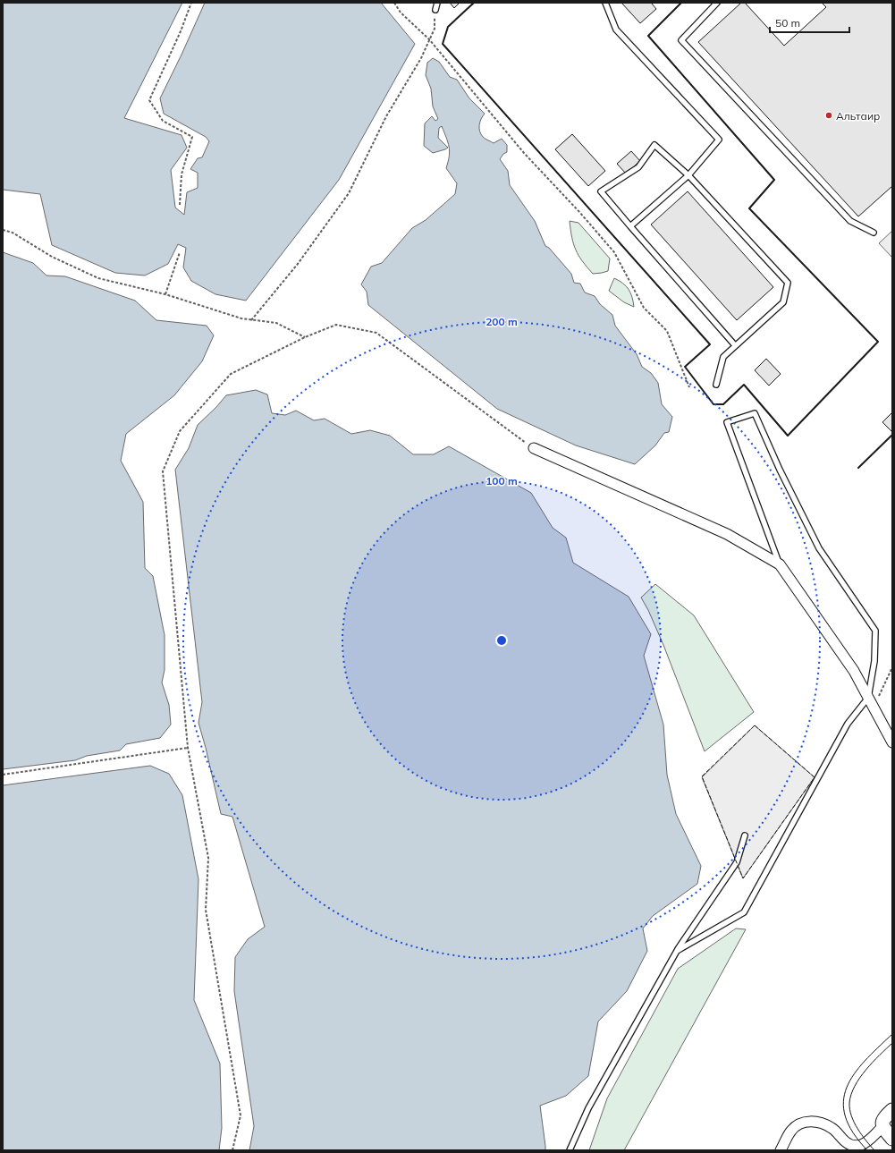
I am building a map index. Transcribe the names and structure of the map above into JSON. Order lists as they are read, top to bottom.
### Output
{
  "places": ["Альтаир"],
  "scale_bar": "50 m",
  "rings": ["200 m", "100 m"]
}
